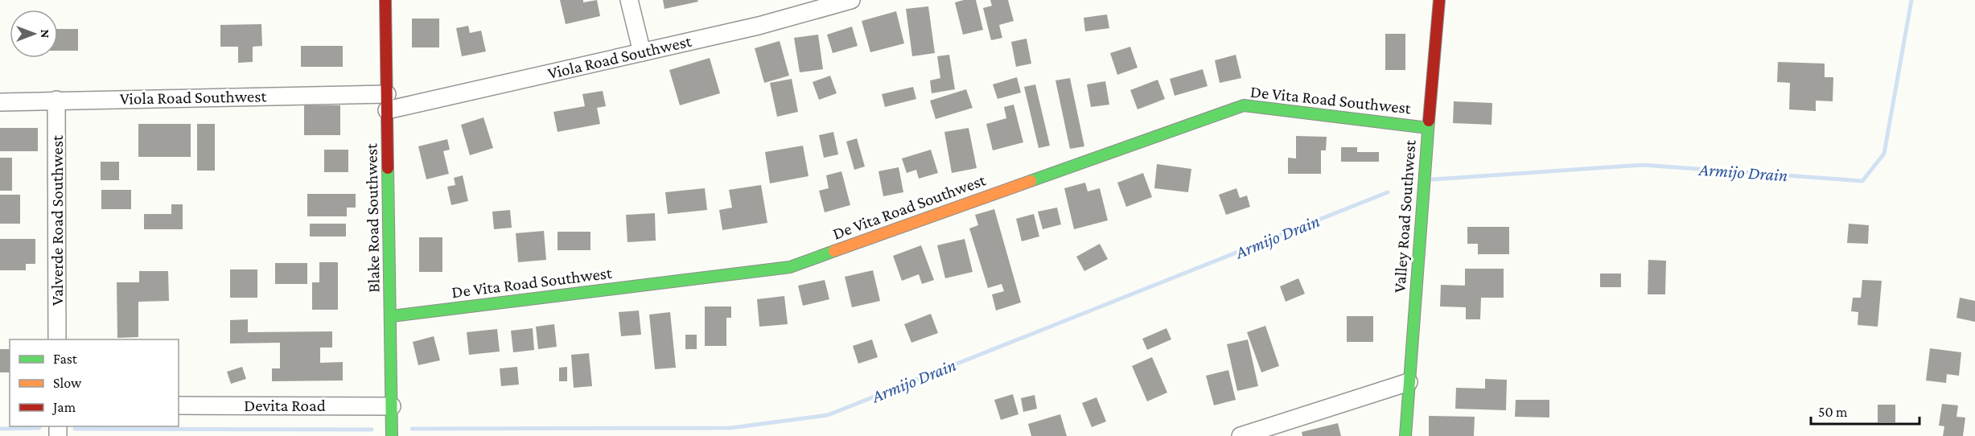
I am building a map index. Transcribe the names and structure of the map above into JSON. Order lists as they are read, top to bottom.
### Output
{
  "streets": {
    "street": [
      "Viola Road Southwest",
      "De Vita Road Southwest",
      "Valley Road Southwest",
      "Blake Road Southwest",
      "Valverde Road Southwest",
      "Devita Road"
    ]
  },
  "crossings": [
    ["Viola Road Southwest", "Blake Road Southwest"],
    ["Viola Road Southwest", "Valverde Road Southwest"],
    ["De Vita Road Southwest", "Valley Road Southwest"],
    ["De Vita Road Southwest", "Blake Road Southwest"],
    ["Blake Road Southwest", "Devita Road"]
  ],
  "water": ["Armijo Drain"],
  "legend": ["Fast", "Slow", "Jam"],
  "scale_bar": "50 m",
  "north": "right"
}
